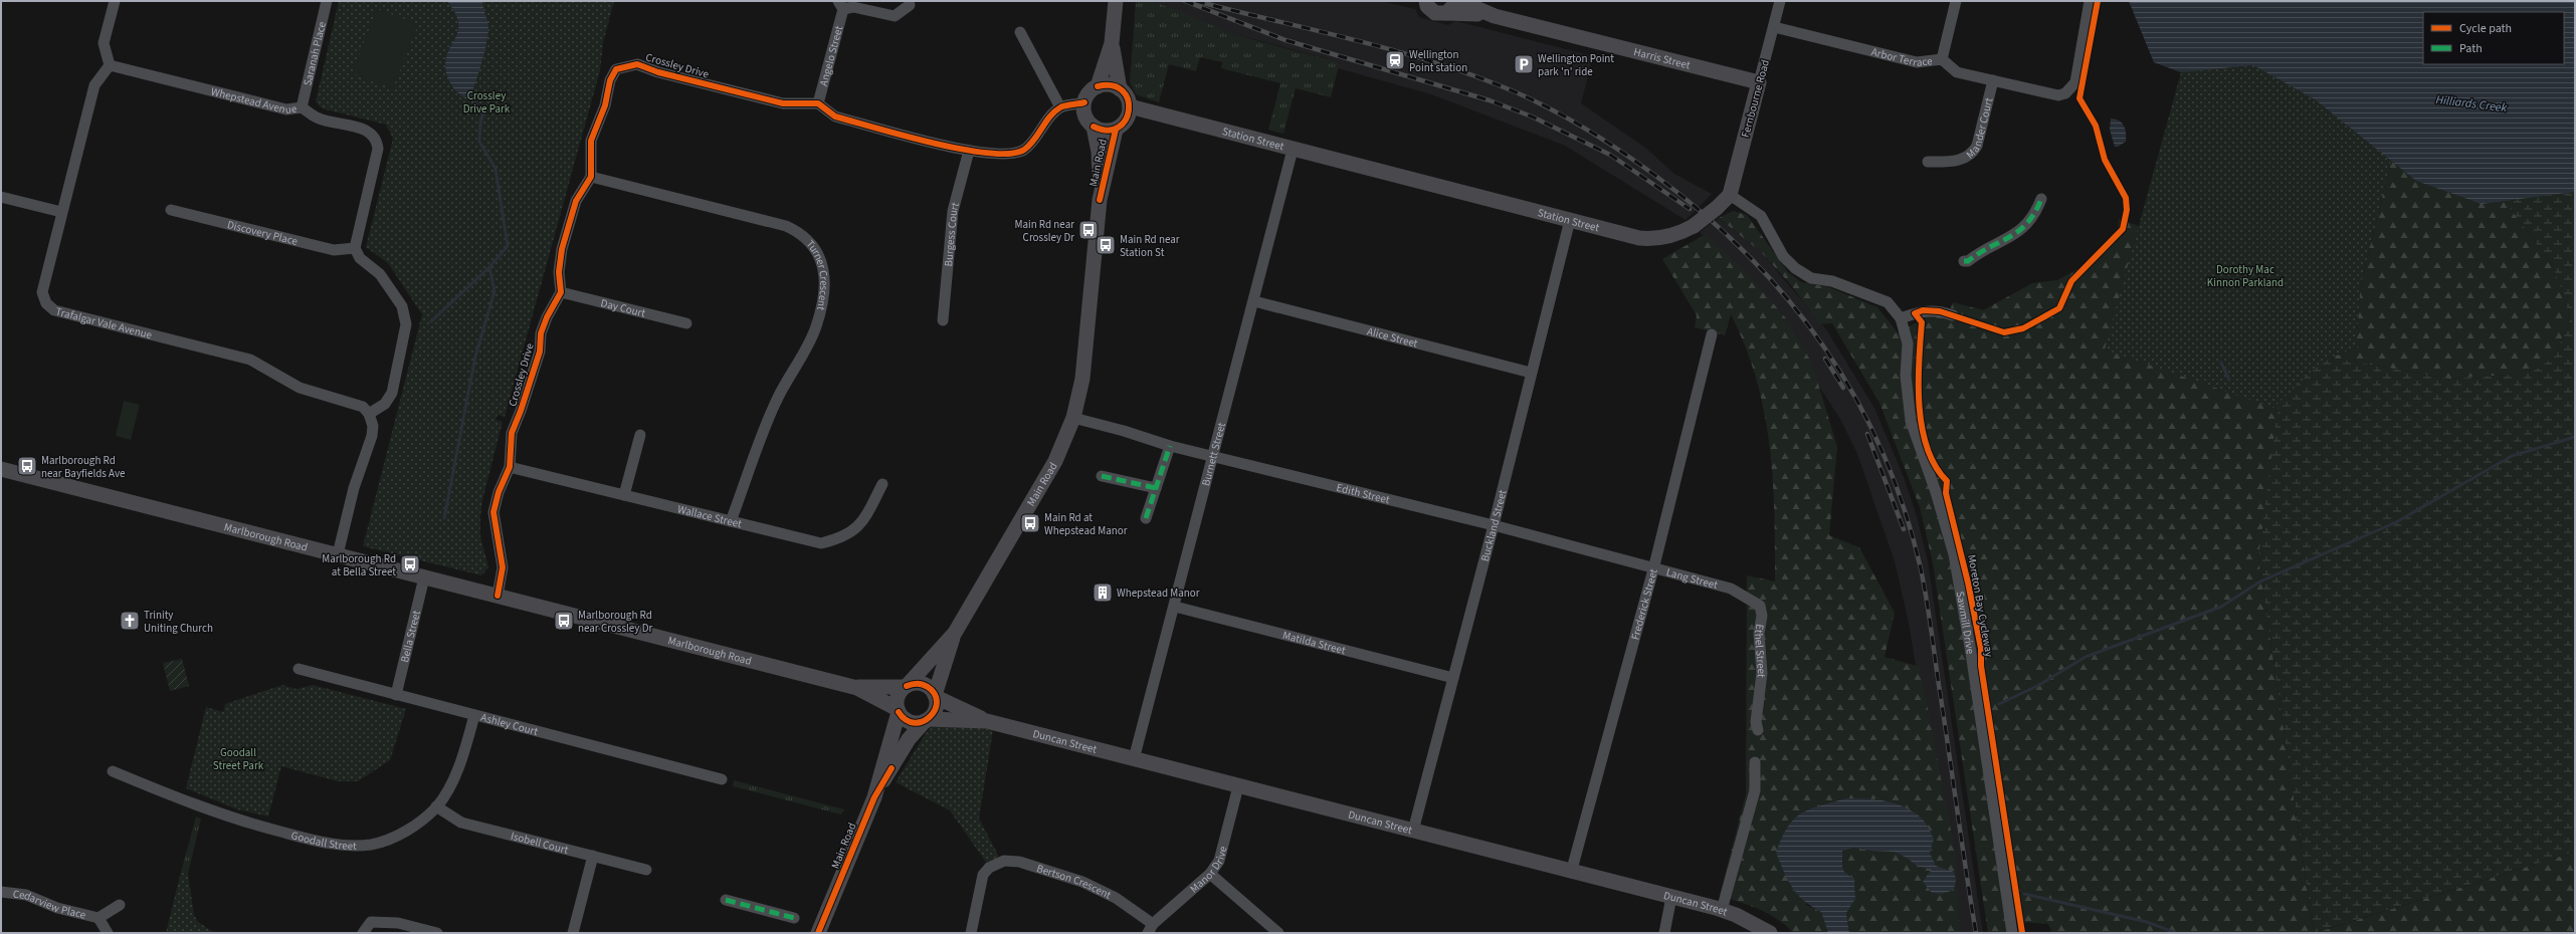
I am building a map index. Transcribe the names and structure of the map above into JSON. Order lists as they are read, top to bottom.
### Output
{
  "streets": {
    "street": [
      "Saranah Place",
      "Arbor Terrace",
      "Angelo Street",
      "Harris Street",
      "Crossley Drive",
      "Whepstead Avenue",
      "Fernbourne Road",
      "Mander Court",
      "Station Street",
      "Main Road",
      "Discovery Place",
      "Burgess Court",
      "Turner Crescent",
      "Day Court",
      "Trafalgar Vale Avenue",
      "Alice Street",
      "Burnett Street",
      "Edith Street",
      "Wallace Street",
      "Buckland Street",
      "Marlborough Road",
      "Lang Street",
      "Frederick Street",
      "Sawmill Drive",
      "Bella Street",
      "Matilda Street",
      "Ethel Street",
      "Ashley Court",
      "Duncan Street",
      "Goodall Street",
      "Isobell Court",
      "Manor Drive",
      "Bertson Crescent",
      "Cedarview Place"
    ],
    "cycle path": ["Moreton Bay Cycleway"]
  },
  "crossings": [
    ["Saranah Place", "Whepstead Avenue"],
    ["Arbor Terrace", "Fernbourne Road"],
    ["Arbor Terrace", "Mander Court"],
    ["Angelo Street", "Crossley Drive"],
    ["Harris Street", "Fernbourne Road"],
    ["Crossley Drive", "Turner Crescent"],
    ["Crossley Drive", "Day Court"],
    ["Crossley Drive", "Wallace Street"],
    ["Crossley Drive", "Marlborough Road"],
    ["Whepstead Avenue", "Discovery Place"],
    ["Whepstead Avenue", "Trafalgar Vale Avenue"],
    ["Fernbourne Road", "Station Street"],
    ["Station Street", "Main Road"],
    ["Station Street", "Burnett Street"],
    ["Station Street", "Buckland Street"],
    ["Main Road", "Edith Street"],
    ["Main Road", "Marlborough Road"],
    ["Main Road", "Duncan Street"],
    ["Turner Crescent", "Wallace Street"],
    ["Alice Street", "Burnett Street"],
    ["Alice Street", "Buckland Street"],
    ["Burnett Street", "Edith Street"],
    ["Burnett Street", "Matilda Street"],
    ["Burnett Street", "Duncan Street"],
    ["Edith Street", "Buckland Street"],
    ["Edith Street", "Lang Street"],
    ["Edith Street", "Frederick Street"],
    ["Buckland Street", "Matilda Street"],
    ["Buckland Street", "Duncan Street"],
    ["Marlborough Road", "Bella Street"],
    ["Marlborough Road", "Duncan Street"],
    ["Lang Street", "Frederick Street"],
    ["Lang Street", "Ethel Street"],
    ["Frederick Street", "Duncan Street"],
    ["Bella Street", "Ashley Court"],
    ["Ashley Court", "Goodall Street"],
    ["Duncan Street", "Manor Drive"],
    ["Goodall Street", "Isobell Court"],
    ["Manor Drive", "Bertson Crescent"]
  ],
  "water": ["Hilliards Creek"],
  "parks": ["Crossley Drive Park", "Dorothy Mac Kinnon Parkland", "Goodall Street Park"],
  "places": {
    "station": ["Wellington Point station"],
    "parking": ["Wellington Point park 'n' ride"],
    "bus stop": [
      "Main Rd near Crossley Dr",
      "Main Rd near Station St",
      "Marlborough Rd near Bayfields Ave",
      "Main Rd at Whepstead Manor",
      "Marlborough Rd at Bella Street",
      "Marlborough Rd near Crossley Dr"
    ],
    "building": ["Whepstead Manor"],
    "church": ["Trinity Uniting Church"]
  },
  "legend": ["Cycle path", "Path"]
}
